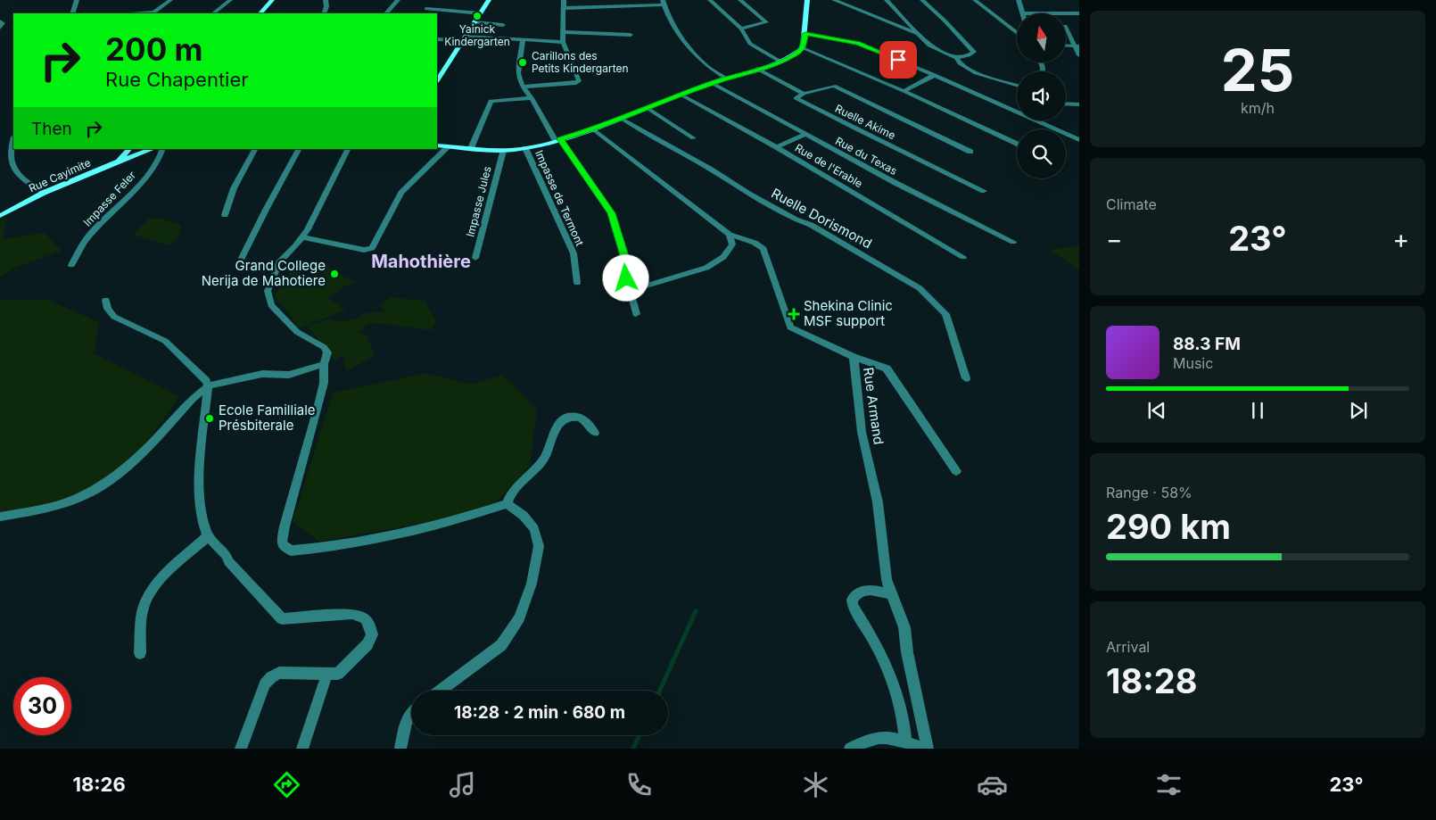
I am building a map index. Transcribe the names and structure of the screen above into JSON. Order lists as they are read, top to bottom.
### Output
{
  "streets": {
    "street": [
      "Ruelle Akime",
      "Rue du Texas",
      "Rue de l'Erable",
      "Rue Cayimite",
      "Impasse de Termont",
      "Impasse Feler",
      "Impasse Jules",
      "Ruelle Dorismond",
      "Rue Armand"
    ]
  },
  "districts": ["Mahothière"],
  "places": {
    "other": [
      "Yainick Kindergarten",
      "Carillons des Petits Kindergarten",
      "Grand College Nerija de Mahotiere",
      "Ecole Familliale Présbiterale"
    ],
    "health": ["Shekina Clinic MSF support"]
  },
  "north": "top",
  "page": {
    "tile": [
      ["25", "km/h"],
      "Climate",
      ["Range · 58%", "290 km"],
      ["Arrival", "18:28"]
    ],
    "turn": ["200 m", "Rue Chapentier"],
    "then": "Then",
    "heat": ["−", "23°", "+"],
    "song": ["88.3 FM", "Music"],
    "limit": "30",
    "trip": "18:28 · 2 min · 680 m",
    "tabs": ["18:26", "23°"]
  }
}
